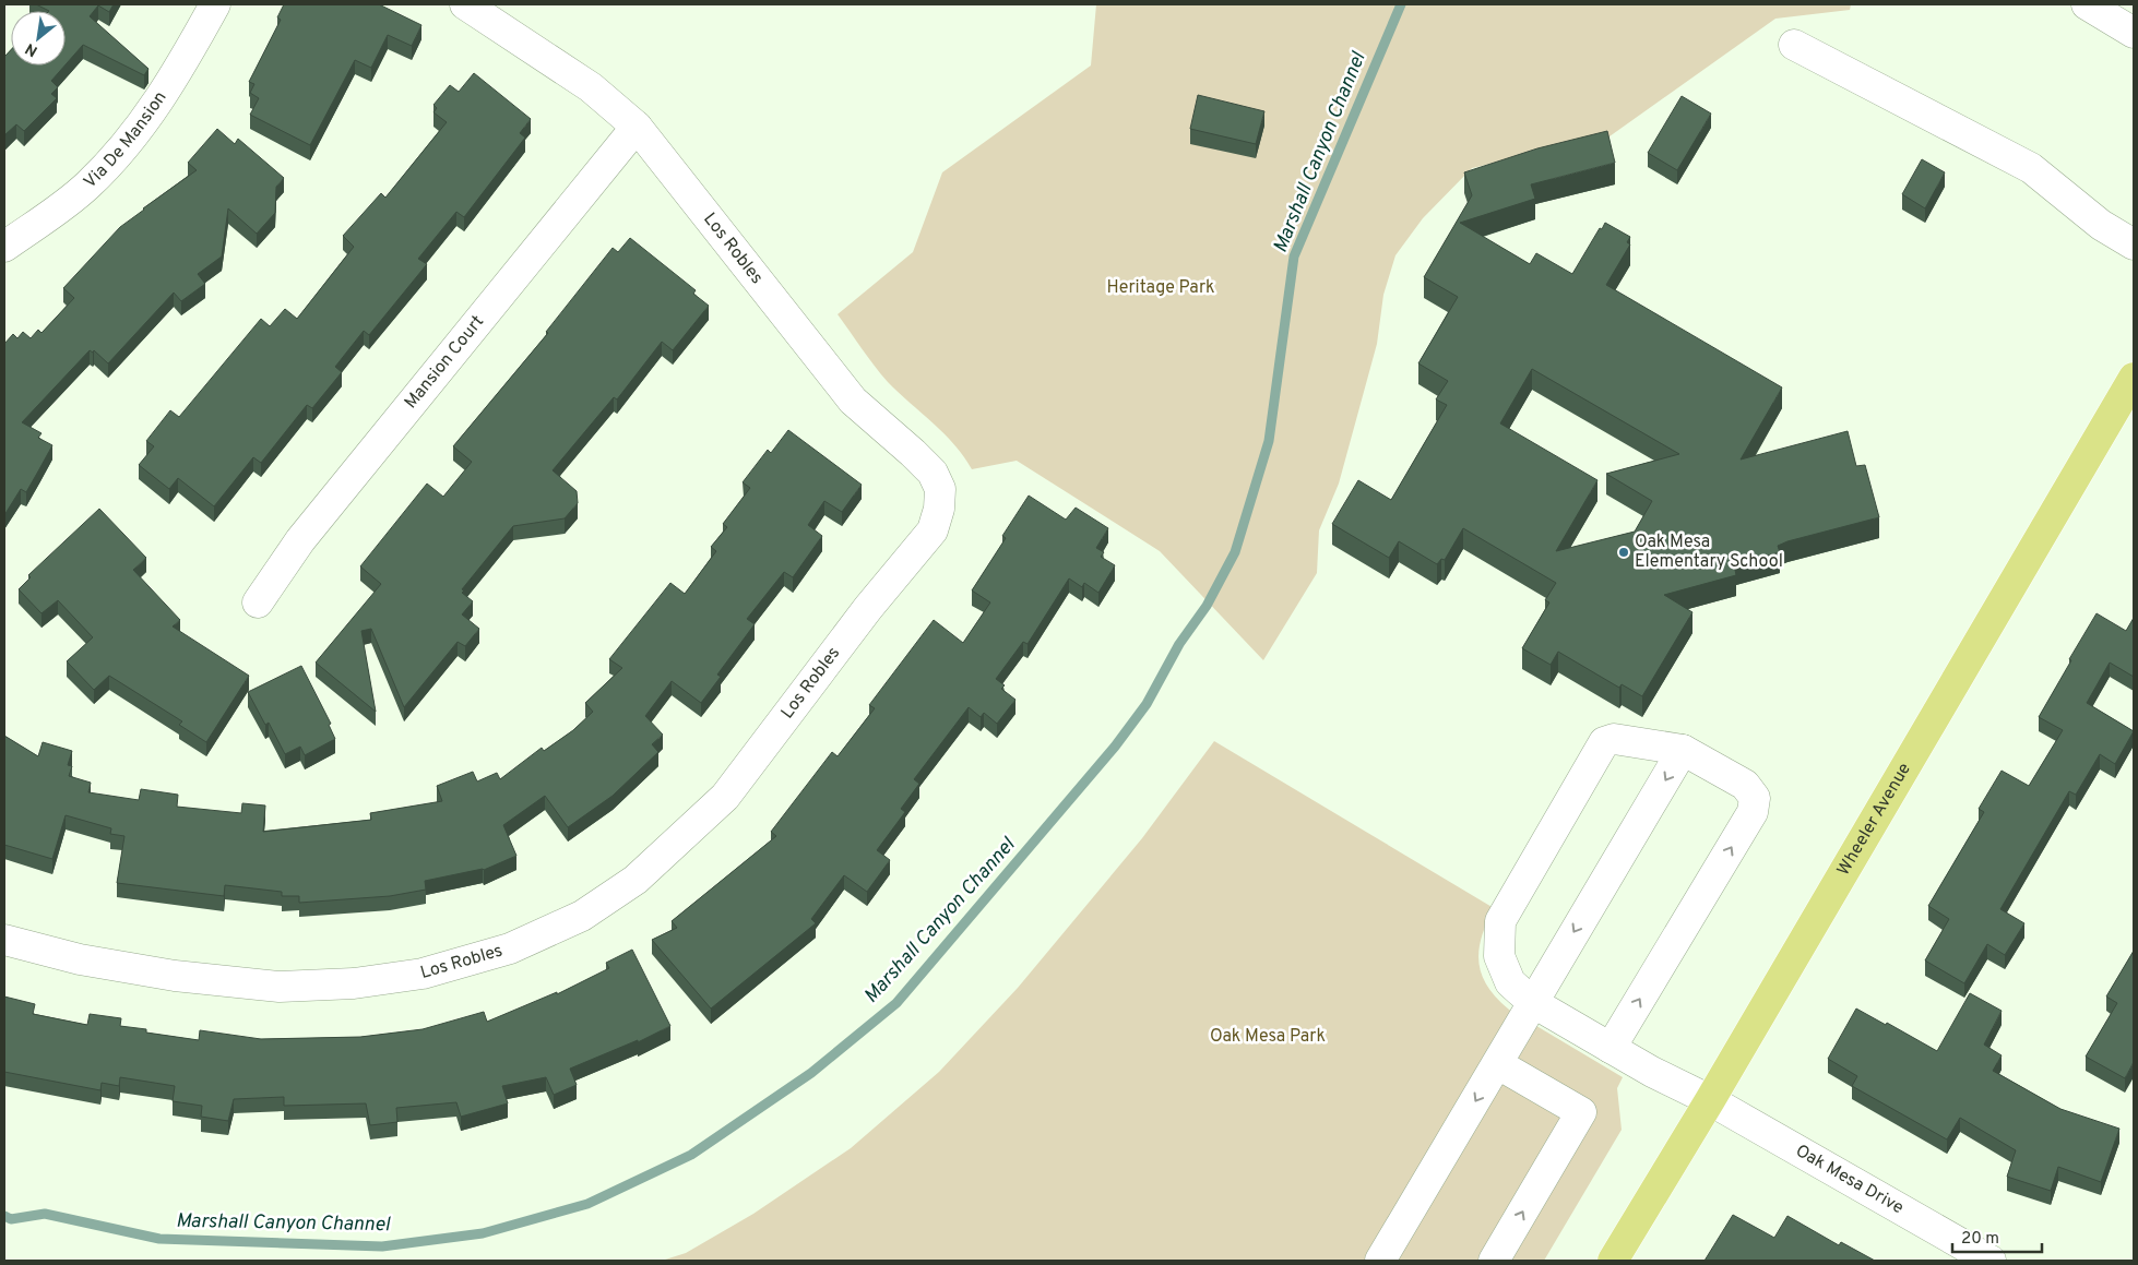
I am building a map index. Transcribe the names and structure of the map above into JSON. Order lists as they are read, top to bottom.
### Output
{
  "streets": {
    "main road": ["Wheeler Avenue"],
    "street": [
      "Via De Mansion",
      "Los Robles",
      "Mansion Court",
      "Oak Mesa Drive"
    ]
  },
  "crossings": [
    ["Los Robles", "Mansion Court"],
    ["Wheeler Avenue", "Oak Mesa Drive"]
  ],
  "water": ["Marshall Canyon Channel"],
  "parks": ["Heritage Park", "Oak Mesa Park"],
  "places": ["Oak Mesa Elementary School"],
  "scale_bar": "20 m",
  "north": "bottom left"
}
